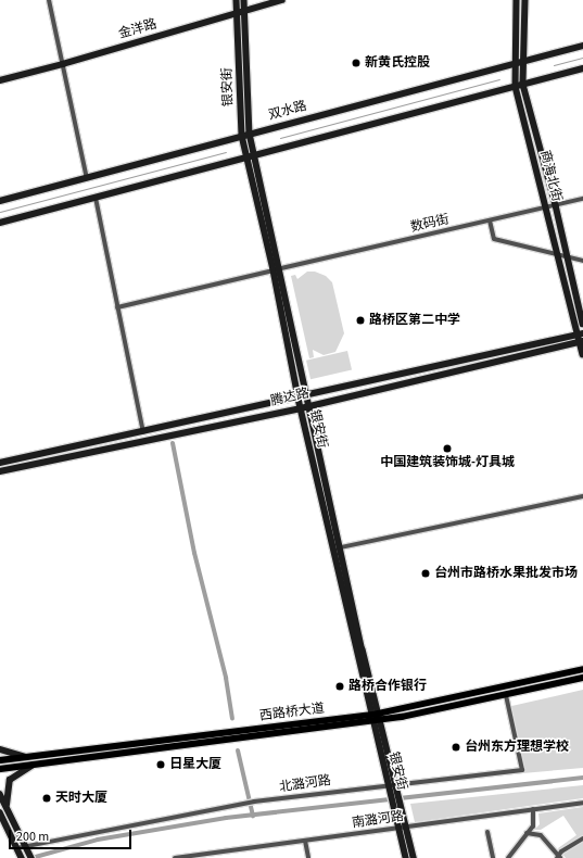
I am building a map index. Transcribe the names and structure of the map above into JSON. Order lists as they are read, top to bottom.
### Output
{
  "streets": {
    "main road": [
      "金洋路",
      "银安街",
      "双水路",
      "商海北街",
      "腾达路",
      "西路桥大道"
    ],
    "street": ["数码街", "北潞河路", "南潞河路"]
  },
  "crossings": [
    ["金洋路", "银安街"],
    ["银安街", "双水路"],
    ["银安街", "数码街"],
    ["银安街", "腾达路"],
    ["银安街", "西路桥大道"],
    ["银安街", "北潞河路"],
    ["银安街", "南潞河路"],
    ["双水路", "商海北街"],
    ["商海北街", "数码街"],
    ["商海北街", "腾达路"],
    ["西路桥大道", "北潞河路"]
  ],
  "places": [
    "新黄氏控股",
    "路桥区第二中学",
    "中国建筑装饰城-灯具城",
    "台州市路桥水果批发市场",
    "路桥合作银行",
    "台州东方理想学校",
    "日星大厦",
    "天时大厦"
  ],
  "scale_bar": "200 m"
}
